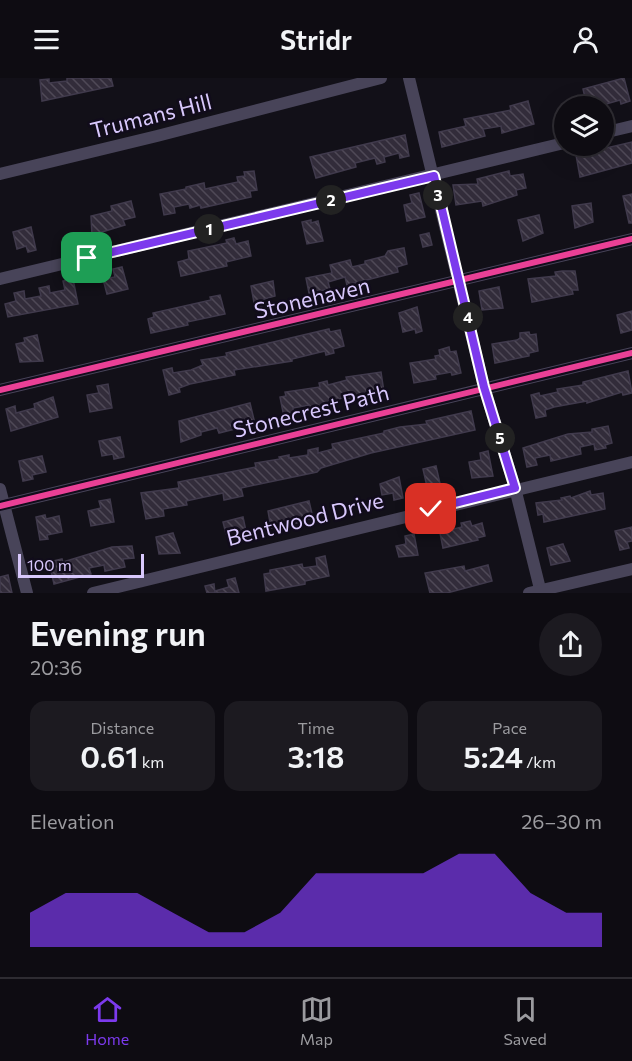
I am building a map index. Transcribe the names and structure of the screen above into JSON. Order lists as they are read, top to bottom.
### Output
{
  "streets": {
    "street": [
      "Trumans Hill",
      "Stonehaven",
      "Stonecrest Path",
      "Bentwood Drive"
    ]
  },
  "scale_bar": "100 m",
  "page": {
    "header": "Stridr",
    "pins": [
      "3",
      "2",
      "1",
      "4",
      "5"
    ],
    "scale": "100 m",
    "heading": ["Evening run", "20:36"],
    "stats": [
      ["Distance", "0.61 km"],
      ["Time", "3:18"],
      ["Pace", "5:24 /km"]
    ],
    "chart": ["Elevation", "26–30 m"],
    "tabs": ["Home", "Map", "Saved"]
  }
}
